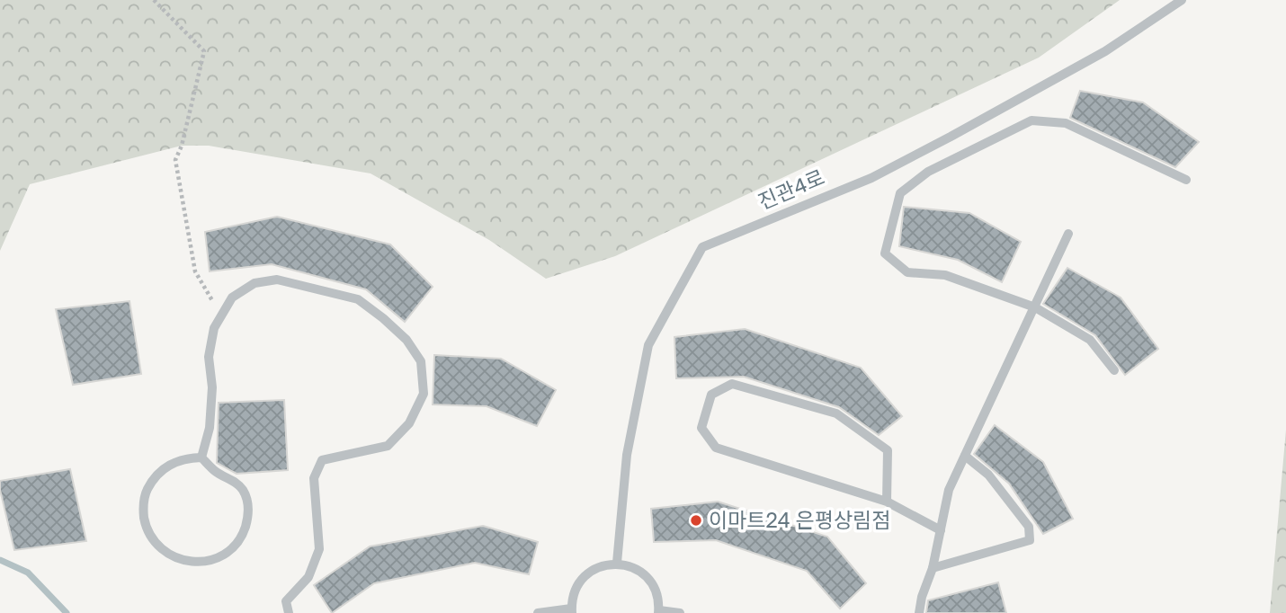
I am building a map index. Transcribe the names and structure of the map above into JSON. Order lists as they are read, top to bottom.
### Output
{
  "streets": {
    "lane": ["진관4로"]
  },
  "places": ["이마트24 은평상림점"]
}
